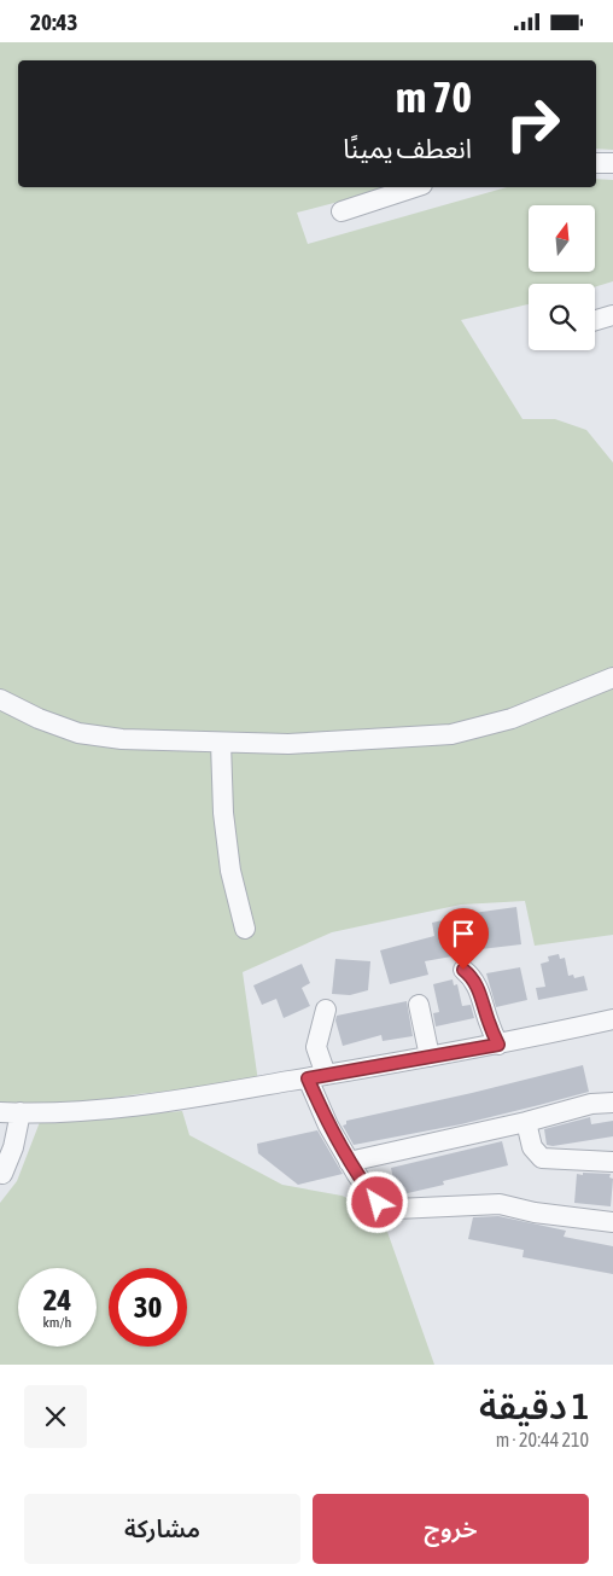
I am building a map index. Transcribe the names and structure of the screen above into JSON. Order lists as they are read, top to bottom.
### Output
{
  "north": "top",
  "page": {
    "status": "20:43",
    "turn": ["70 m", "انعطف يمينًا"],
    "speed": "24 km/h",
    "limit": "30",
    "heading": ["1 دقيقة", "210 m · 20:44"],
    "buttons": ["خروج", "مشاركة"]
  }
}
